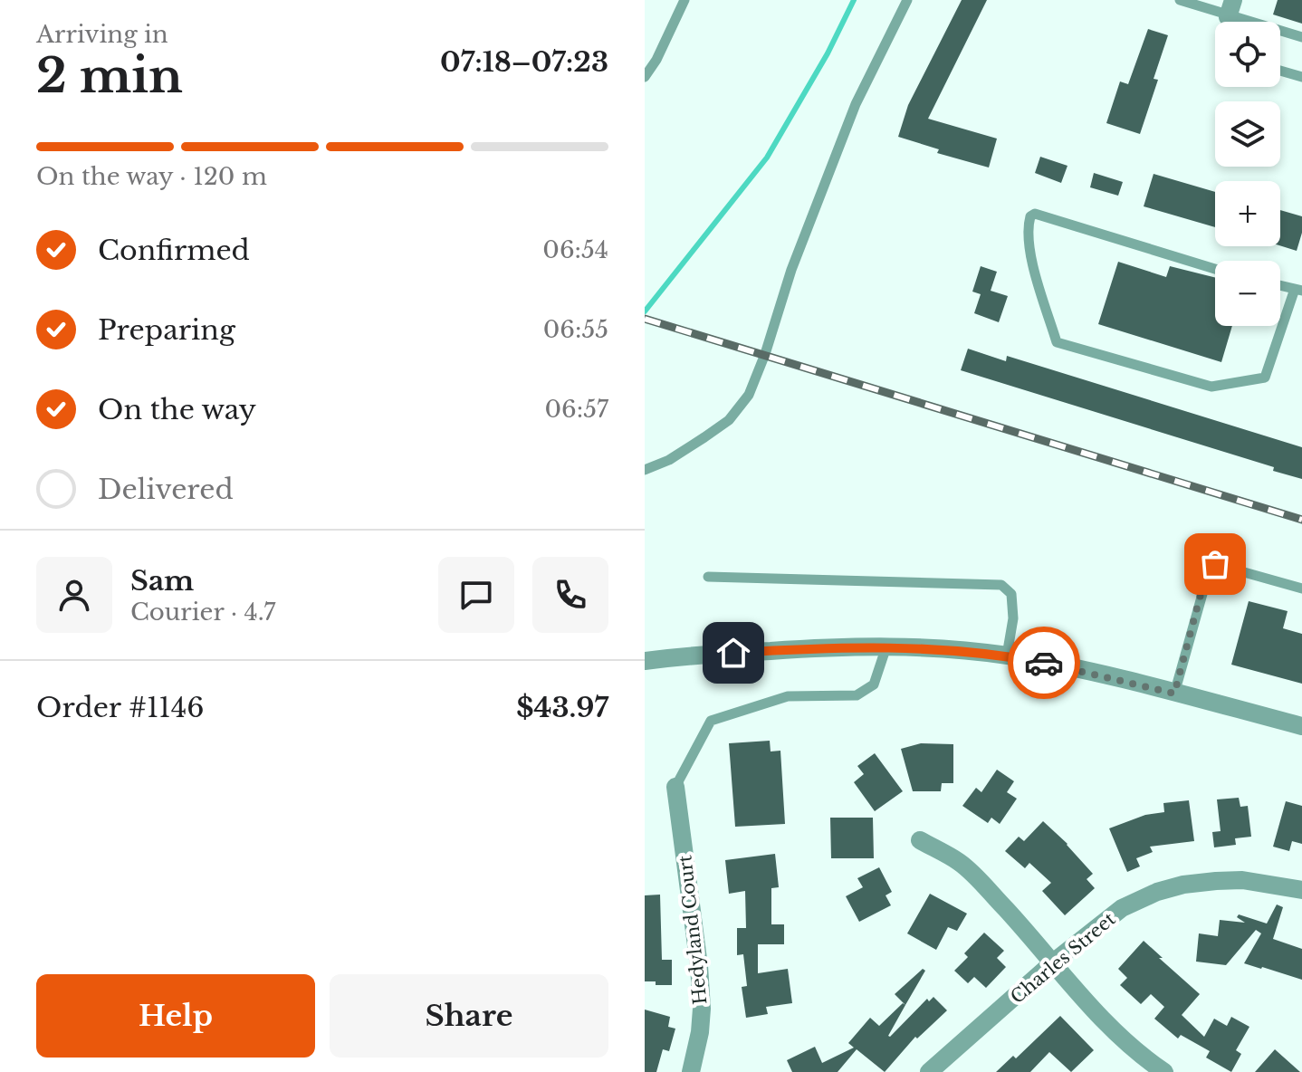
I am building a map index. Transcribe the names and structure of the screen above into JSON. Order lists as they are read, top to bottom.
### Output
{
  "streets": {
    "street": ["Hedyland Court", "Charles Street"]
  },
  "page": {
    "heading": ["2 min", "Arriving in", "07:18–07:23"],
    "panel": [
      "Sam",
      "Courier · 4.7",
      "Order #1146",
      "$43.97"
    ],
    "map_buttons": ["+", "−"],
    "bar": "On the way · 120 m",
    "list": [
      ["Confirmed", "06:54"],
      ["Preparing", "06:55"],
      ["On the way", "06:57"],
      "Delivered"
    ],
    "buttons": ["Help", "Share"]
  }
}
